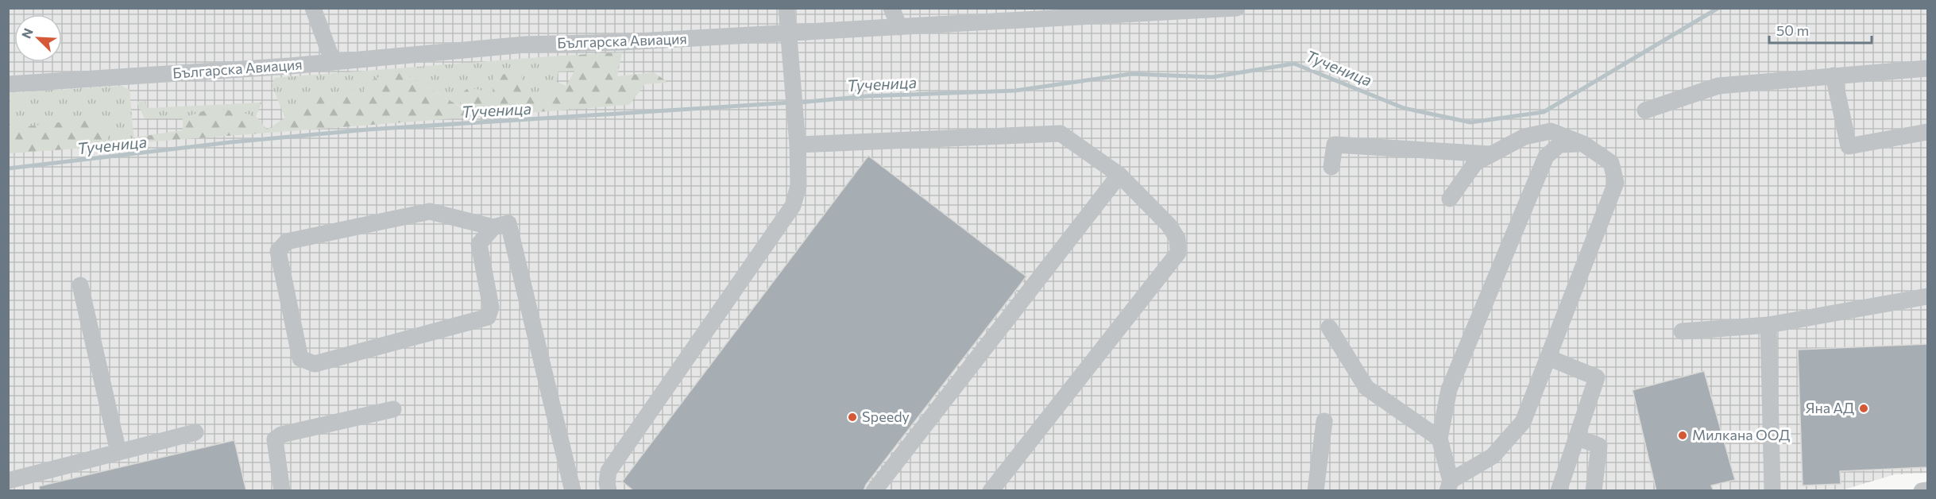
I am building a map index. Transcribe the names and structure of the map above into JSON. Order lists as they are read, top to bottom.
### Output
{
  "streets": {
    "street": ["Българска Авиация"]
  },
  "water": ["Тученица"],
  "places": ["Яна АД", "Speedy", "Милкана OOД"],
  "scale_bar": "50 m",
  "north": "top left"
}
